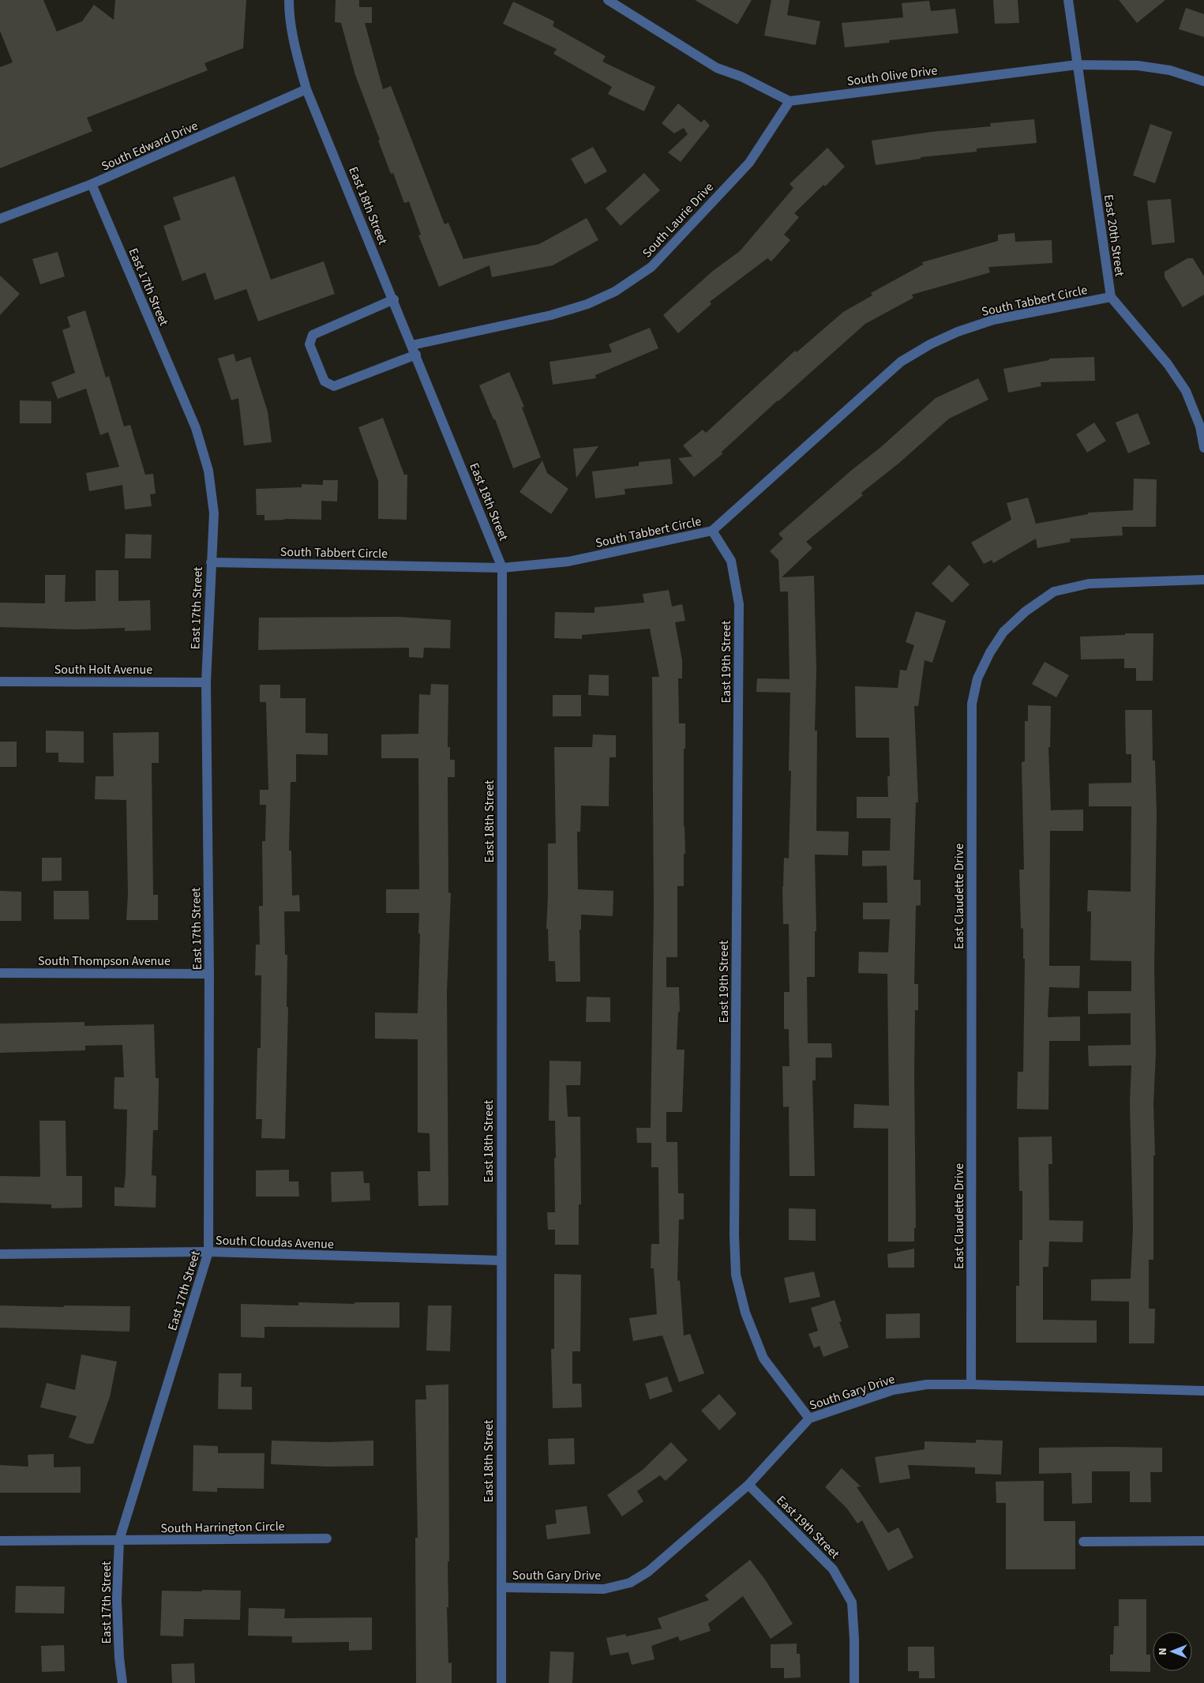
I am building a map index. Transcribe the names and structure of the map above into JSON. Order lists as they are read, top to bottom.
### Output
{
  "streets": {
    "street": [
      "South Olive Drive",
      "South Edward Drive",
      "East 18th Street",
      "South Laurie Drive",
      "East 20th Street",
      "East 17th Street",
      "South Tabbert Circle",
      "East 19th Street",
      "South Holt Avenue",
      "East Claudette Drive",
      "South Thompson Avenue",
      "South Cloudas Avenue",
      "South Gary Drive",
      "South Harrington Circle"
    ]
  },
  "crossings": [
    ["South Olive Drive", "South Laurie Drive"],
    ["South Olive Drive", "East 20th Street"],
    ["South Edward Drive", "East 18th Street"],
    ["South Edward Drive", "East 17th Street"],
    ["East 18th Street", "South Laurie Drive"],
    ["East 18th Street", "South Tabbert Circle"],
    ["East 18th Street", "South Cloudas Avenue"],
    ["East 18th Street", "South Gary Drive"],
    ["East 20th Street", "South Tabbert Circle"],
    ["East 17th Street", "South Tabbert Circle"],
    ["East 17th Street", "South Holt Avenue"],
    ["East 17th Street", "South Thompson Avenue"],
    ["East 17th Street", "South Cloudas Avenue"],
    ["East 17th Street", "South Harrington Circle"],
    ["South Tabbert Circle", "East 19th Street"],
    ["East 19th Street", "South Gary Drive"],
    ["East Claudette Drive", "South Gary Drive"]
  ],
  "north": "left"
}
